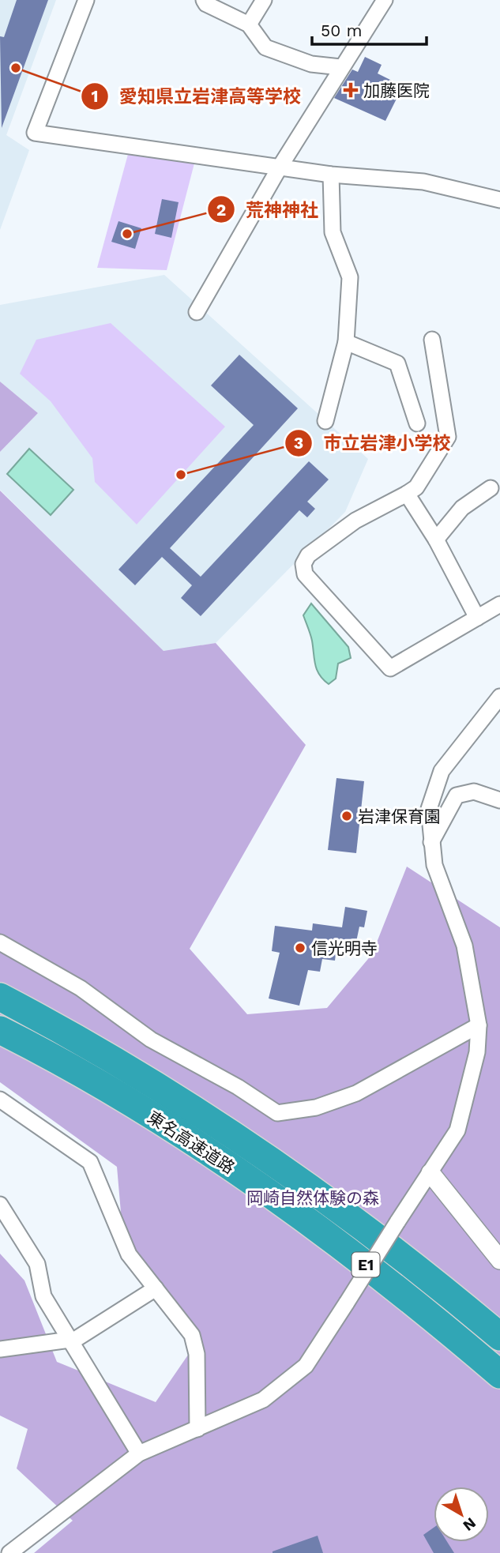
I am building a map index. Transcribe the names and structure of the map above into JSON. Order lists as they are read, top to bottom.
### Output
{
  "streets": {
    "highway": ["東名高速道路", "E1"]
  },
  "parks": ["岡崎自然体験の森"],
  "places": {
    "other": [
      "愛知県立岩津高等学校",
      "荒神神社",
      "市立岩津小学校",
      "岩津保育園",
      "信光明寺"
    ],
    "health": ["加藤医院"]
  },
  "scale_bar": "50 m",
  "north": "bottom right"
}
